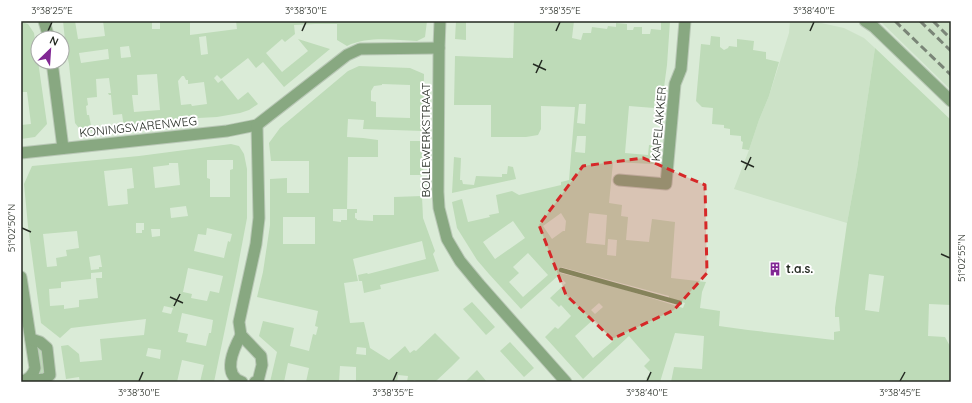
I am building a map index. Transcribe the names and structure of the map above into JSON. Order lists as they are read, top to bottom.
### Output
{
  "streets": {
    "street": ["KAPELAKKER", "KONINGSVARENWEG", "BOLLEWERKSTRAAT"]
  },
  "crossings": [
    ["KONINGSVARENWEG", "BOLLEWERKSTRAAT"]
  ],
  "places": {
    "building": ["t.a.s."]
  },
  "north": "top right",
  "coordinates": [
    "3°38'25\"E",
    "3°38'30\"E",
    "3°38'35\"E",
    "3°38'40\"E",
    "51°02'50\"N",
    "51°02'55\"N",
    "3°38'45\"E"
  ]
}
